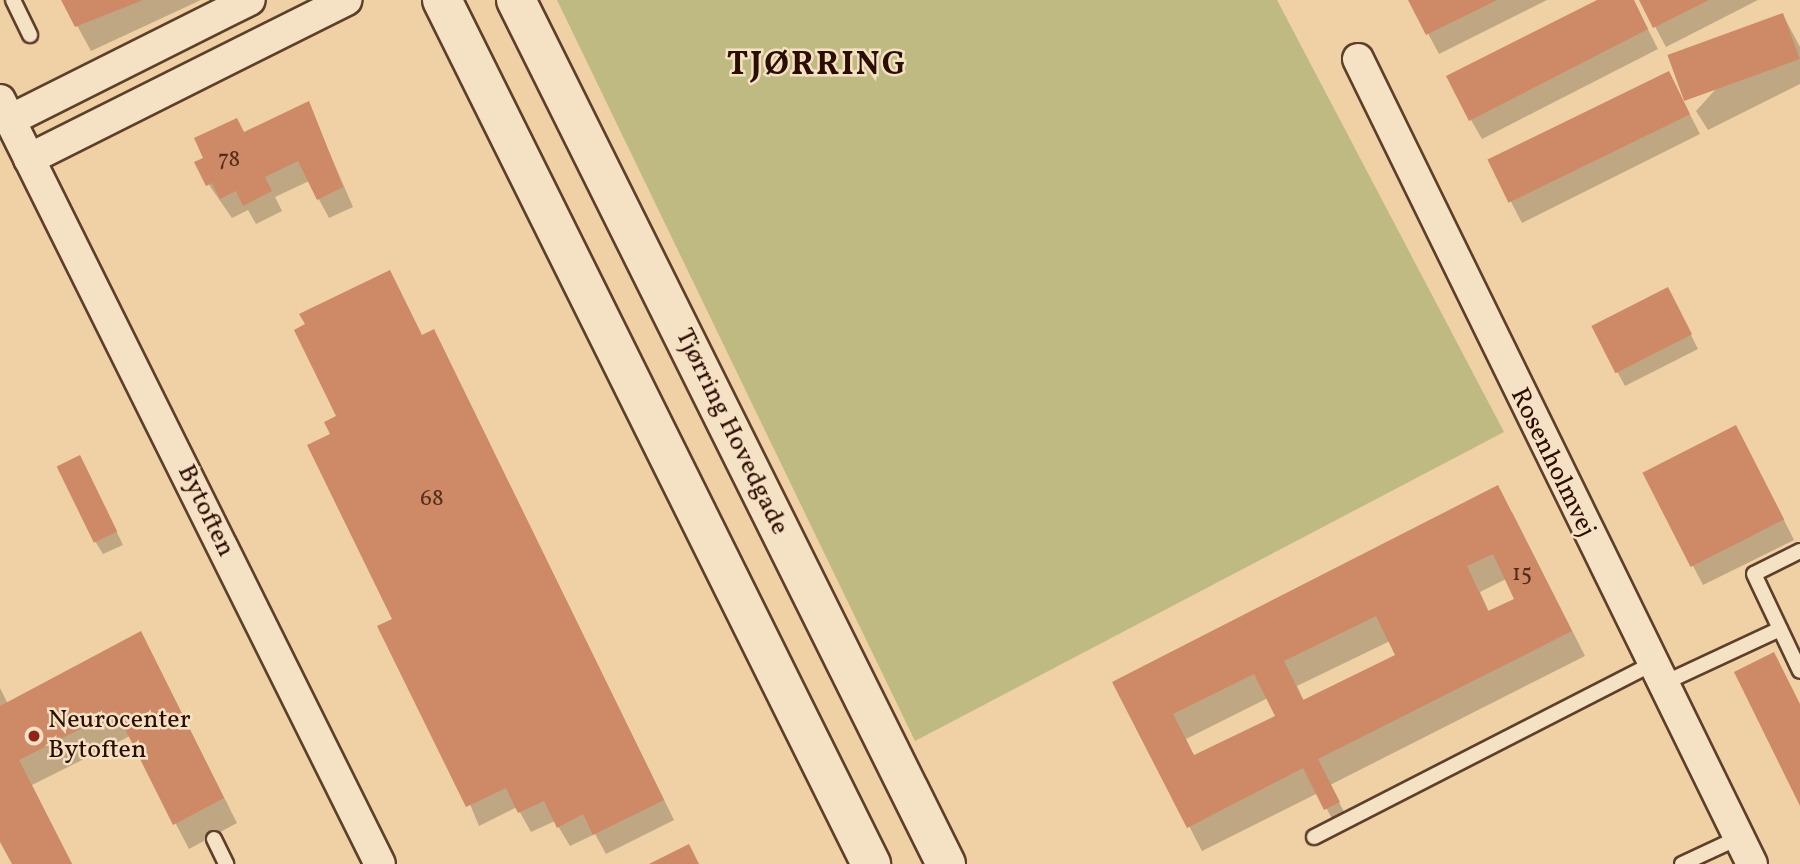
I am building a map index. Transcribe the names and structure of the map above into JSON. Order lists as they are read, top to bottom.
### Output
{
  "streets": {
    "main road": ["Tjørring Hovedgade"],
    "street": ["Rosenholmvej", "Bytoften"]
  },
  "districts": ["TJØRRING"],
  "places": ["Neurocenter Bytoften"],
  "house_numbers": ["78", "68", "15"]
}
